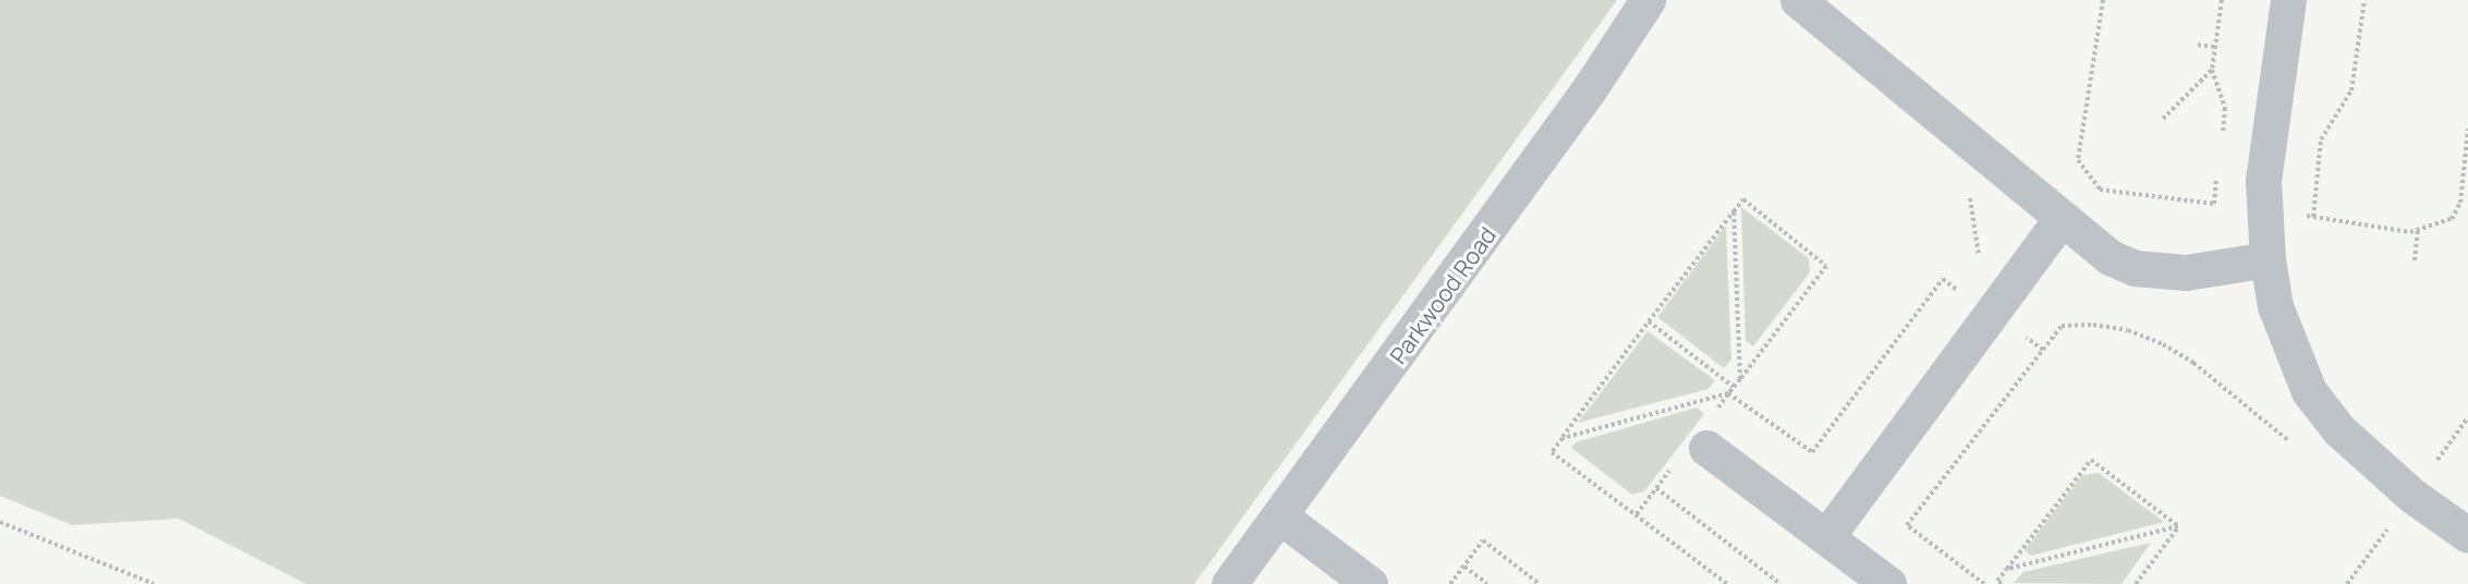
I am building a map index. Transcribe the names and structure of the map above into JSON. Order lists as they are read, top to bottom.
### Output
{
  "streets": {
    "street": ["Parkwood Road"]
  }
}
